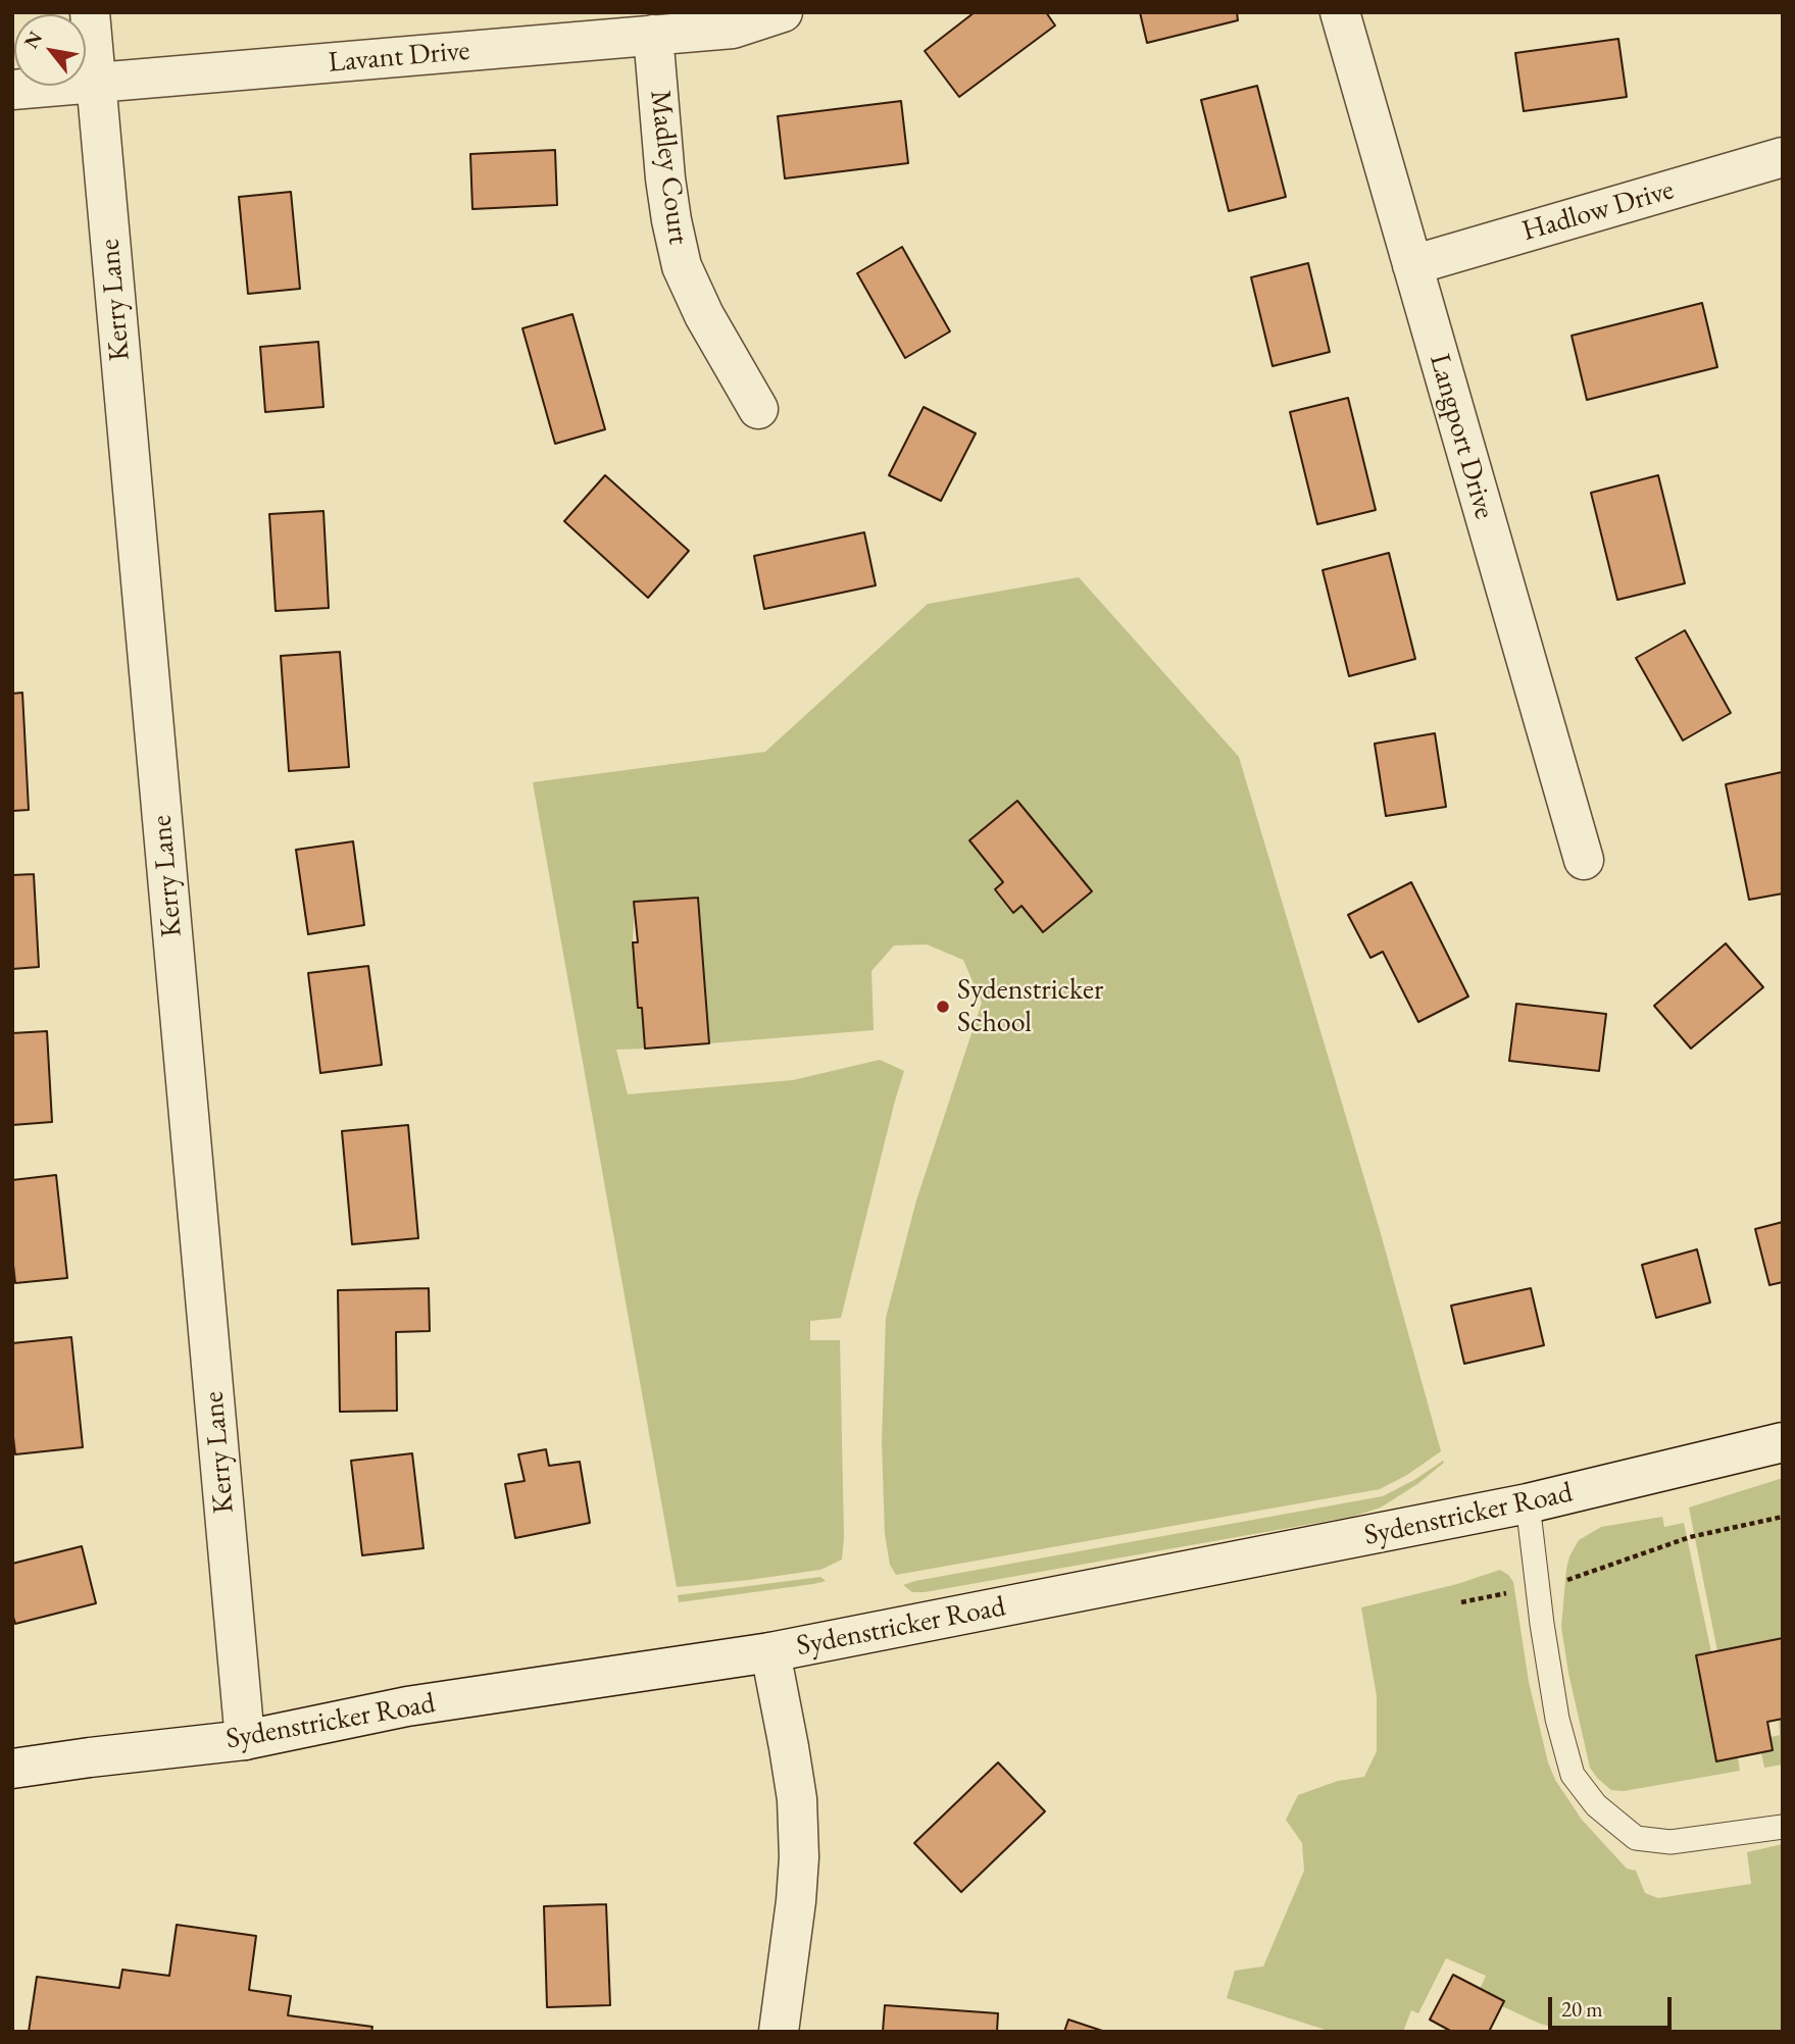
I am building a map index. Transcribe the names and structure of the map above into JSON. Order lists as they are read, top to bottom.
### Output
{
  "streets": {
    "street": [
      "Lavant Drive",
      "Madley Court",
      "Hadlow Drive",
      "Kerry Lane",
      "Langport Drive",
      "Sydenstricker Road"
    ]
  },
  "crossings": [
    ["Lavant Drive", "Madley Court"],
    ["Lavant Drive", "Kerry Lane"],
    ["Hadlow Drive", "Langport Drive"],
    ["Kerry Lane", "Sydenstricker Road"]
  ],
  "places": ["Sydenstricker School"],
  "scale_bar": "20 m",
  "north": "top left"
}
